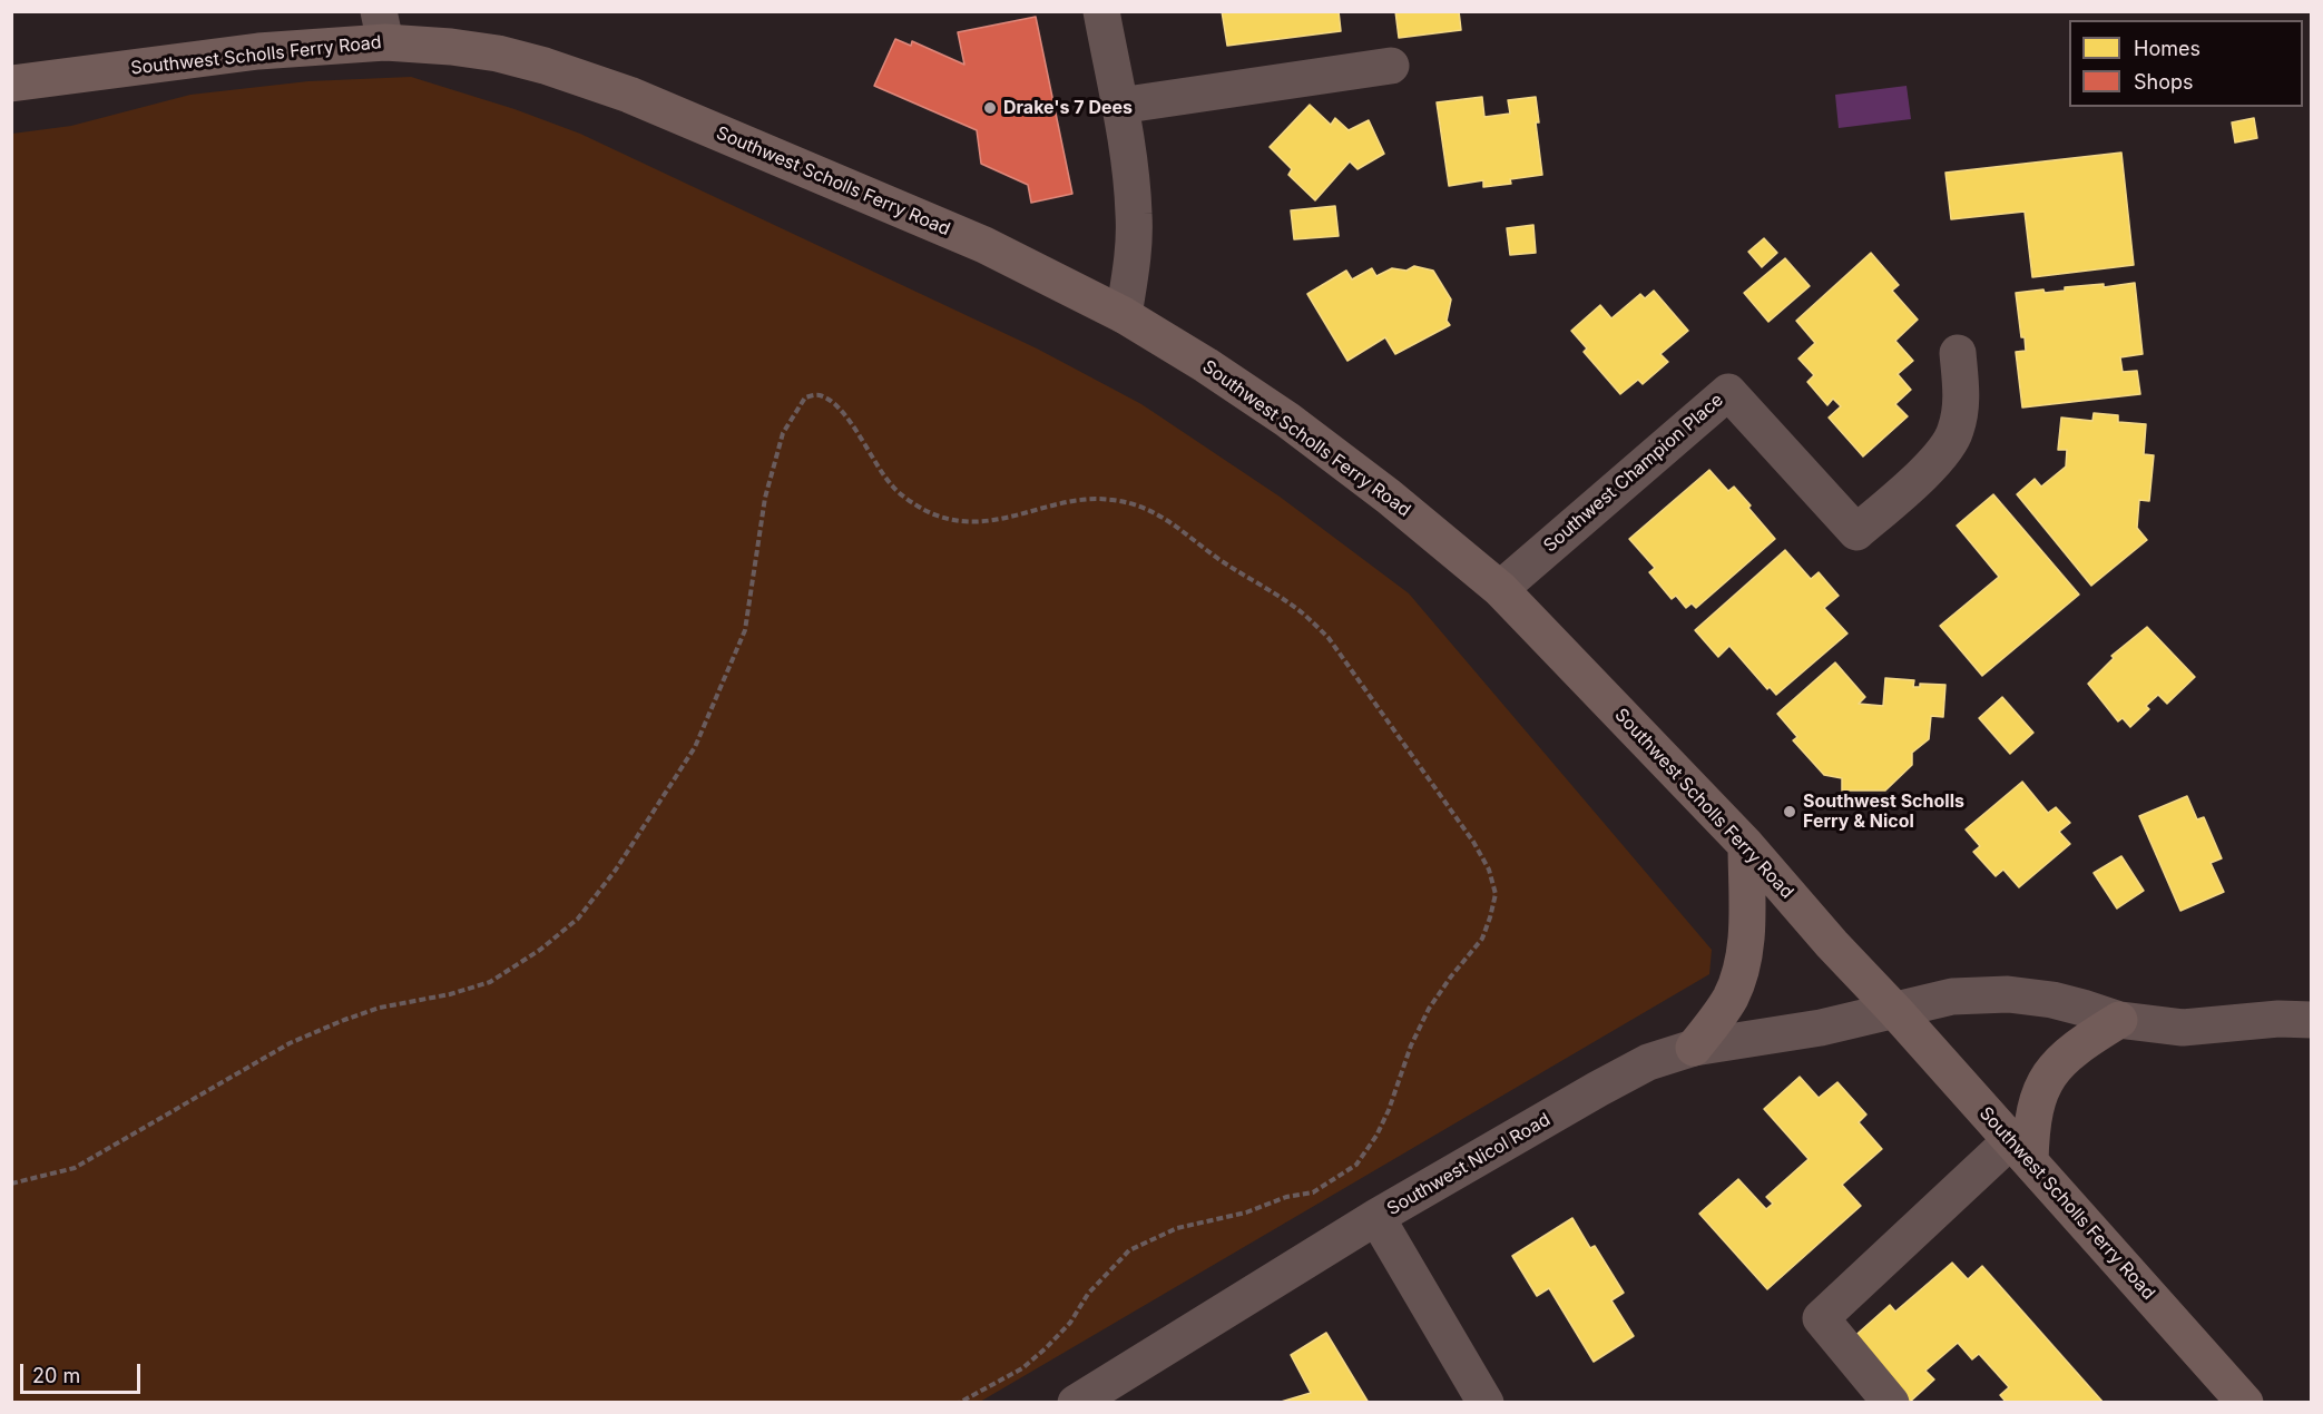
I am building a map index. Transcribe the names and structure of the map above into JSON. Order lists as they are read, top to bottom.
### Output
{
  "streets": {
    "main road": ["Southwest Scholls Ferry Road"],
    "street": ["Southwest Champion Place", "Southwest Nicol Road"]
  },
  "crossings": [
    ["Southwest Scholls Ferry Road", "Southwest Champion Place"],
    ["Southwest Scholls Ferry Road", "Southwest Nicol Road"]
  ],
  "places": ["Drake's 7 Dees", "Southwest Scholls Ferry & Nicol"],
  "legend": ["Homes", "Shops"],
  "scale_bar": "20 m"
}
